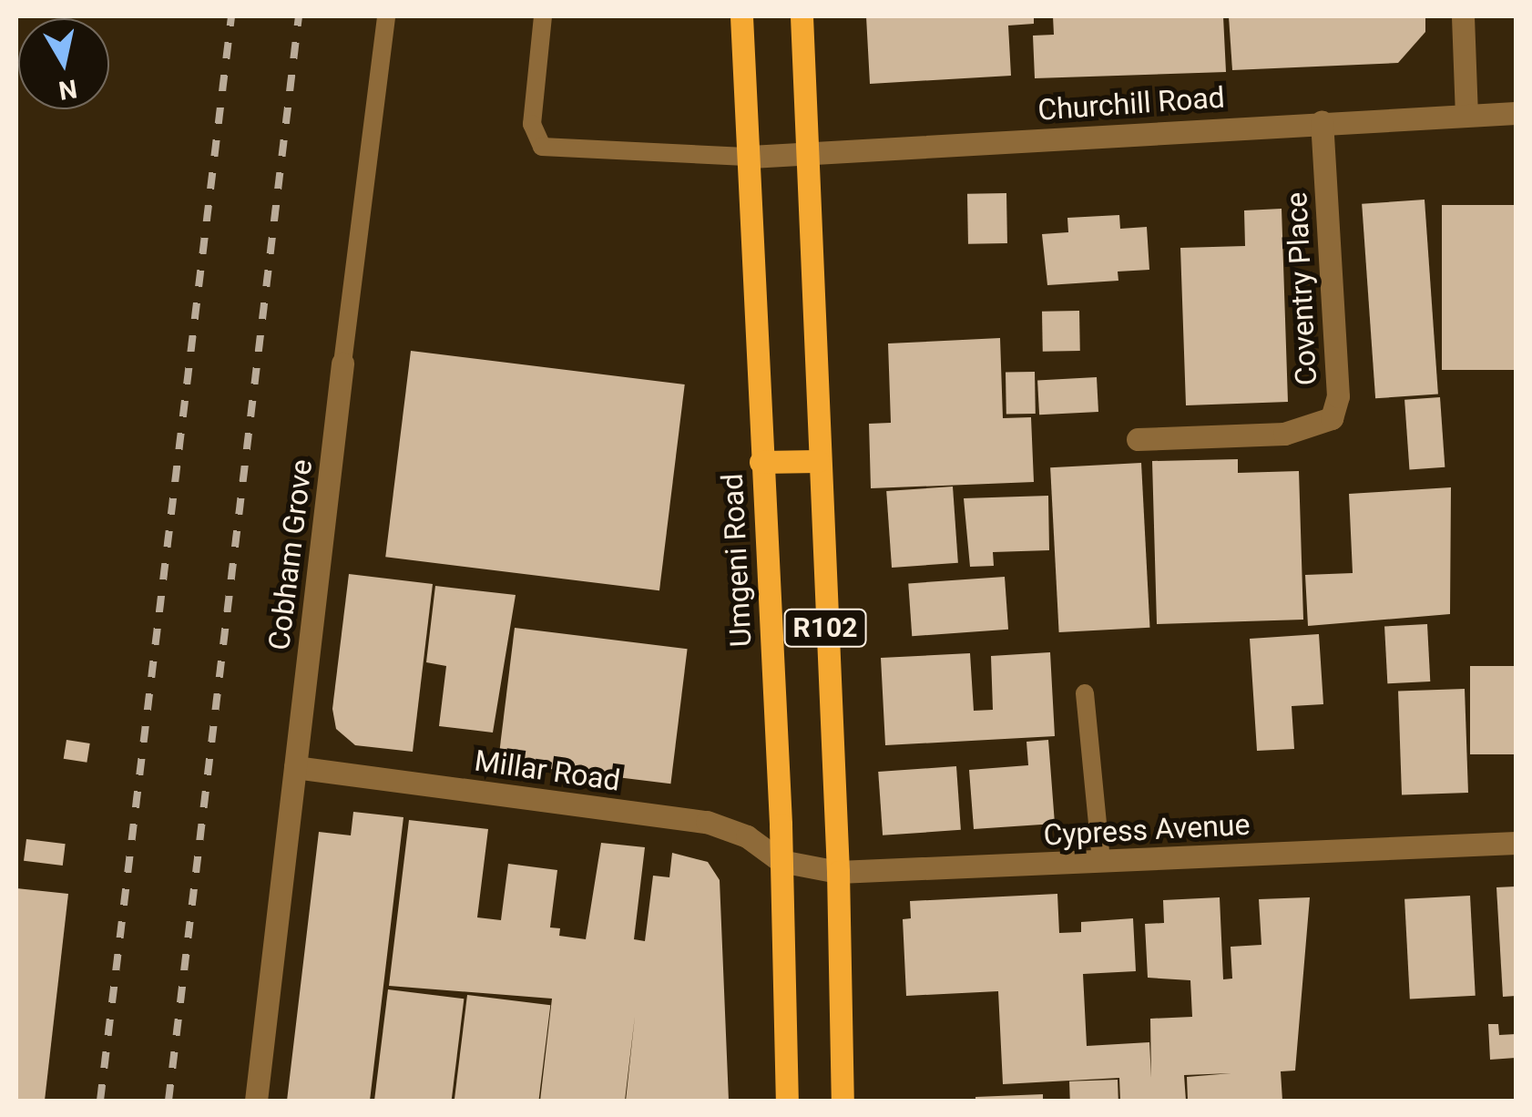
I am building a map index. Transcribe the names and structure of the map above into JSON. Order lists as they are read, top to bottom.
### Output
{
  "streets": {
    "main road": ["Umgeni Road", "R102"],
    "street": [
      "Churchill Road",
      "Coventry Place",
      "Cobham Grove",
      "Millar Road",
      "Cypress Avenue"
    ]
  },
  "crossings": [
    ["Churchill Road", "Coventry Place"],
    ["Churchill Road", "Umgeni Road"],
    ["Churchill Road", "R102"],
    ["Cobham Grove", "Millar Road"],
    ["Umgeni Road", "Millar Road"],
    ["Umgeni Road", "Cypress Avenue"],
    ["R102", "Cypress Avenue"],
    ["Millar Road", "Cypress Avenue"]
  ],
  "north": "bottom"
}
